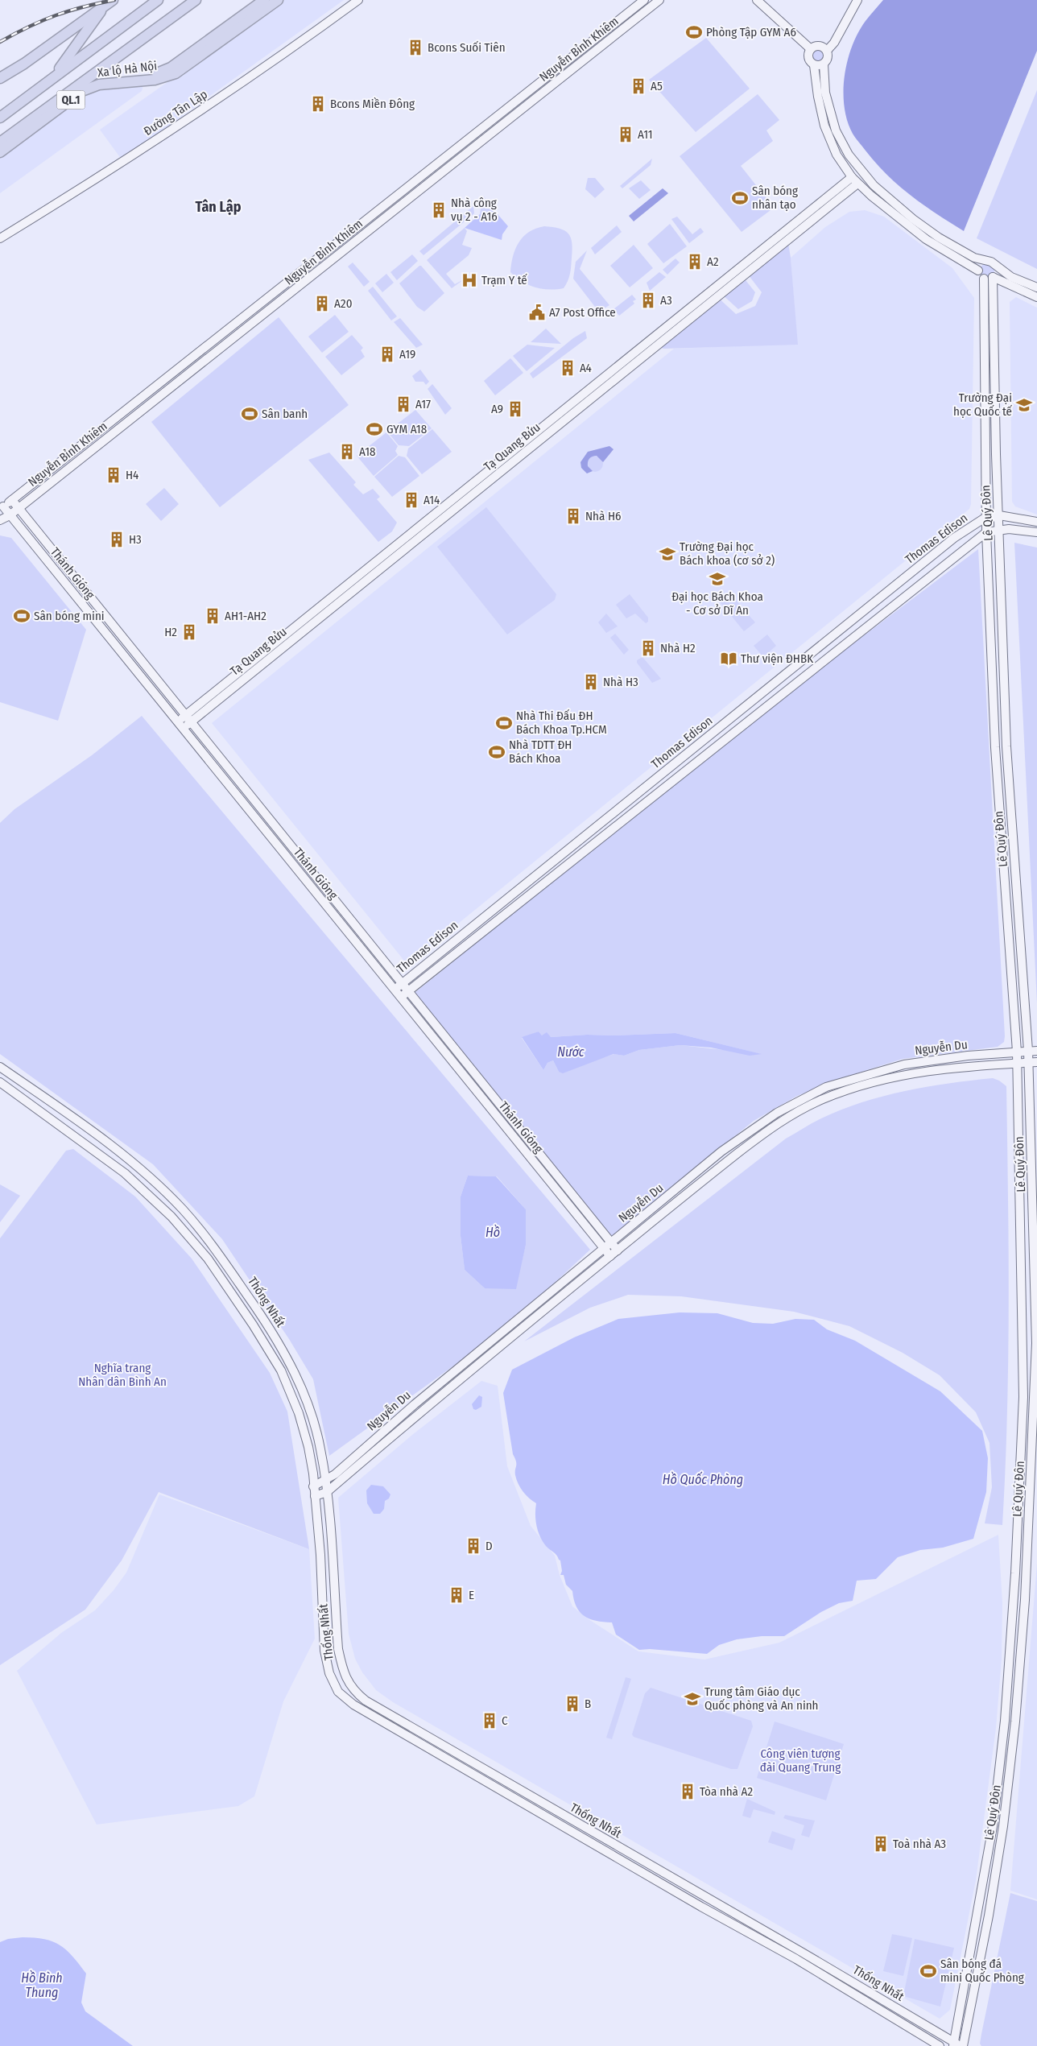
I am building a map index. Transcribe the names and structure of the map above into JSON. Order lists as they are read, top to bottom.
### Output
{
  "streets": {
    "highway": ["Xa lộ Hà Nội", "QL.1"],
    "street": [
      "Nguyễn Bỉnh Khiêm",
      "Đường Tân Lập",
      "Tạ Quang Bửu",
      "Lê Quý Đôn",
      "Thomas Edison",
      "Thánh Gióng",
      "Nguyễn Du",
      "Thống Nhất"
    ]
  },
  "crossings": [
    ["Nguyễn Bỉnh Khiêm", "Thánh Gióng"],
    ["Xa lộ Hà Nội", "QL.1"],
    ["Tạ Quang Bửu", "Thánh Gióng"],
    ["Lê Quý Đôn", "Thomas Edison"],
    ["Lê Quý Đôn", "Nguyễn Du"],
    ["Lê Quý Đôn", "Thống Nhất"],
    ["Thomas Edison", "Thánh Gióng"],
    ["Thánh Gióng", "Nguyễn Du"],
    ["Nguyễn Du", "Thống Nhất"]
  ],
  "districts": ["Tân Lập"],
  "water": [
    "Nước",
    "Hồ",
    "Hồ Quốc Phòng",
    "Hồ Bình Thung"
  ],
  "parks": ["Nghĩa trang Nhân dân Bình An", "Công viên tượng đài Quang Trung"],
  "places": {
    "sports": [
      "Phòng Tập GYM A6",
      "Sân bóng nhân tạo",
      "Sân banh",
      "GYM A18",
      "Sân bóng mini",
      "Nhà Thi Đấu ĐH Bách Khoa Tp.HCM",
      "Nhà TDTT ĐH Bách Khoa",
      "Sân bóng đá mini Quốc Phòng"
    ],
    "building": [
      "Bcons Suối Tiên",
      "A5",
      "Bcons Miền Đông",
      "A11",
      "Nhà công vụ 2 - A16",
      "A2",
      "A3",
      "A20",
      "A19",
      "A4",
      "A17",
      "A9",
      "A18",
      "H4",
      "A14",
      "Nhà H6",
      "H3",
      "AH1-AH2",
      "H2",
      "Nhà H2",
      "Nhà H3",
      "D",
      "E",
      "B",
      "C",
      "Tòa nhà A2",
      "Toà nhà A3"
    ],
    "hospital": ["Trạm Y tế"],
    "public building": ["A7 Post Office"],
    "school or university": [
      "Trường Đại học Quốc tế",
      "Trường Đại học Bách khoa (cơ sở 2)",
      "Đại học Bách Khoa - Cơ sở Dĩ An",
      "Trung tâm Giáo dục Quốc phòng và An ninh"
    ],
    "library": ["Thư viện ĐHBK"]
  }
}
